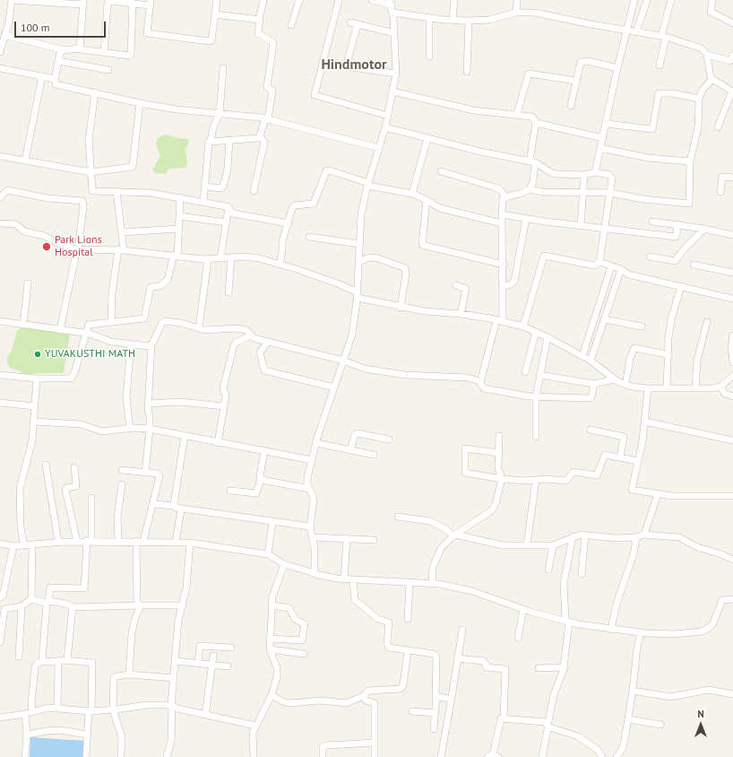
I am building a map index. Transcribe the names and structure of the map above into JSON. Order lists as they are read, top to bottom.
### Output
{
  "districts": ["Hindmotor"],
  "places": ["Park Lions Hospital", "YUVAKUSTHI MATH"],
  "scale_bar": "100 m",
  "north": "top"
}
